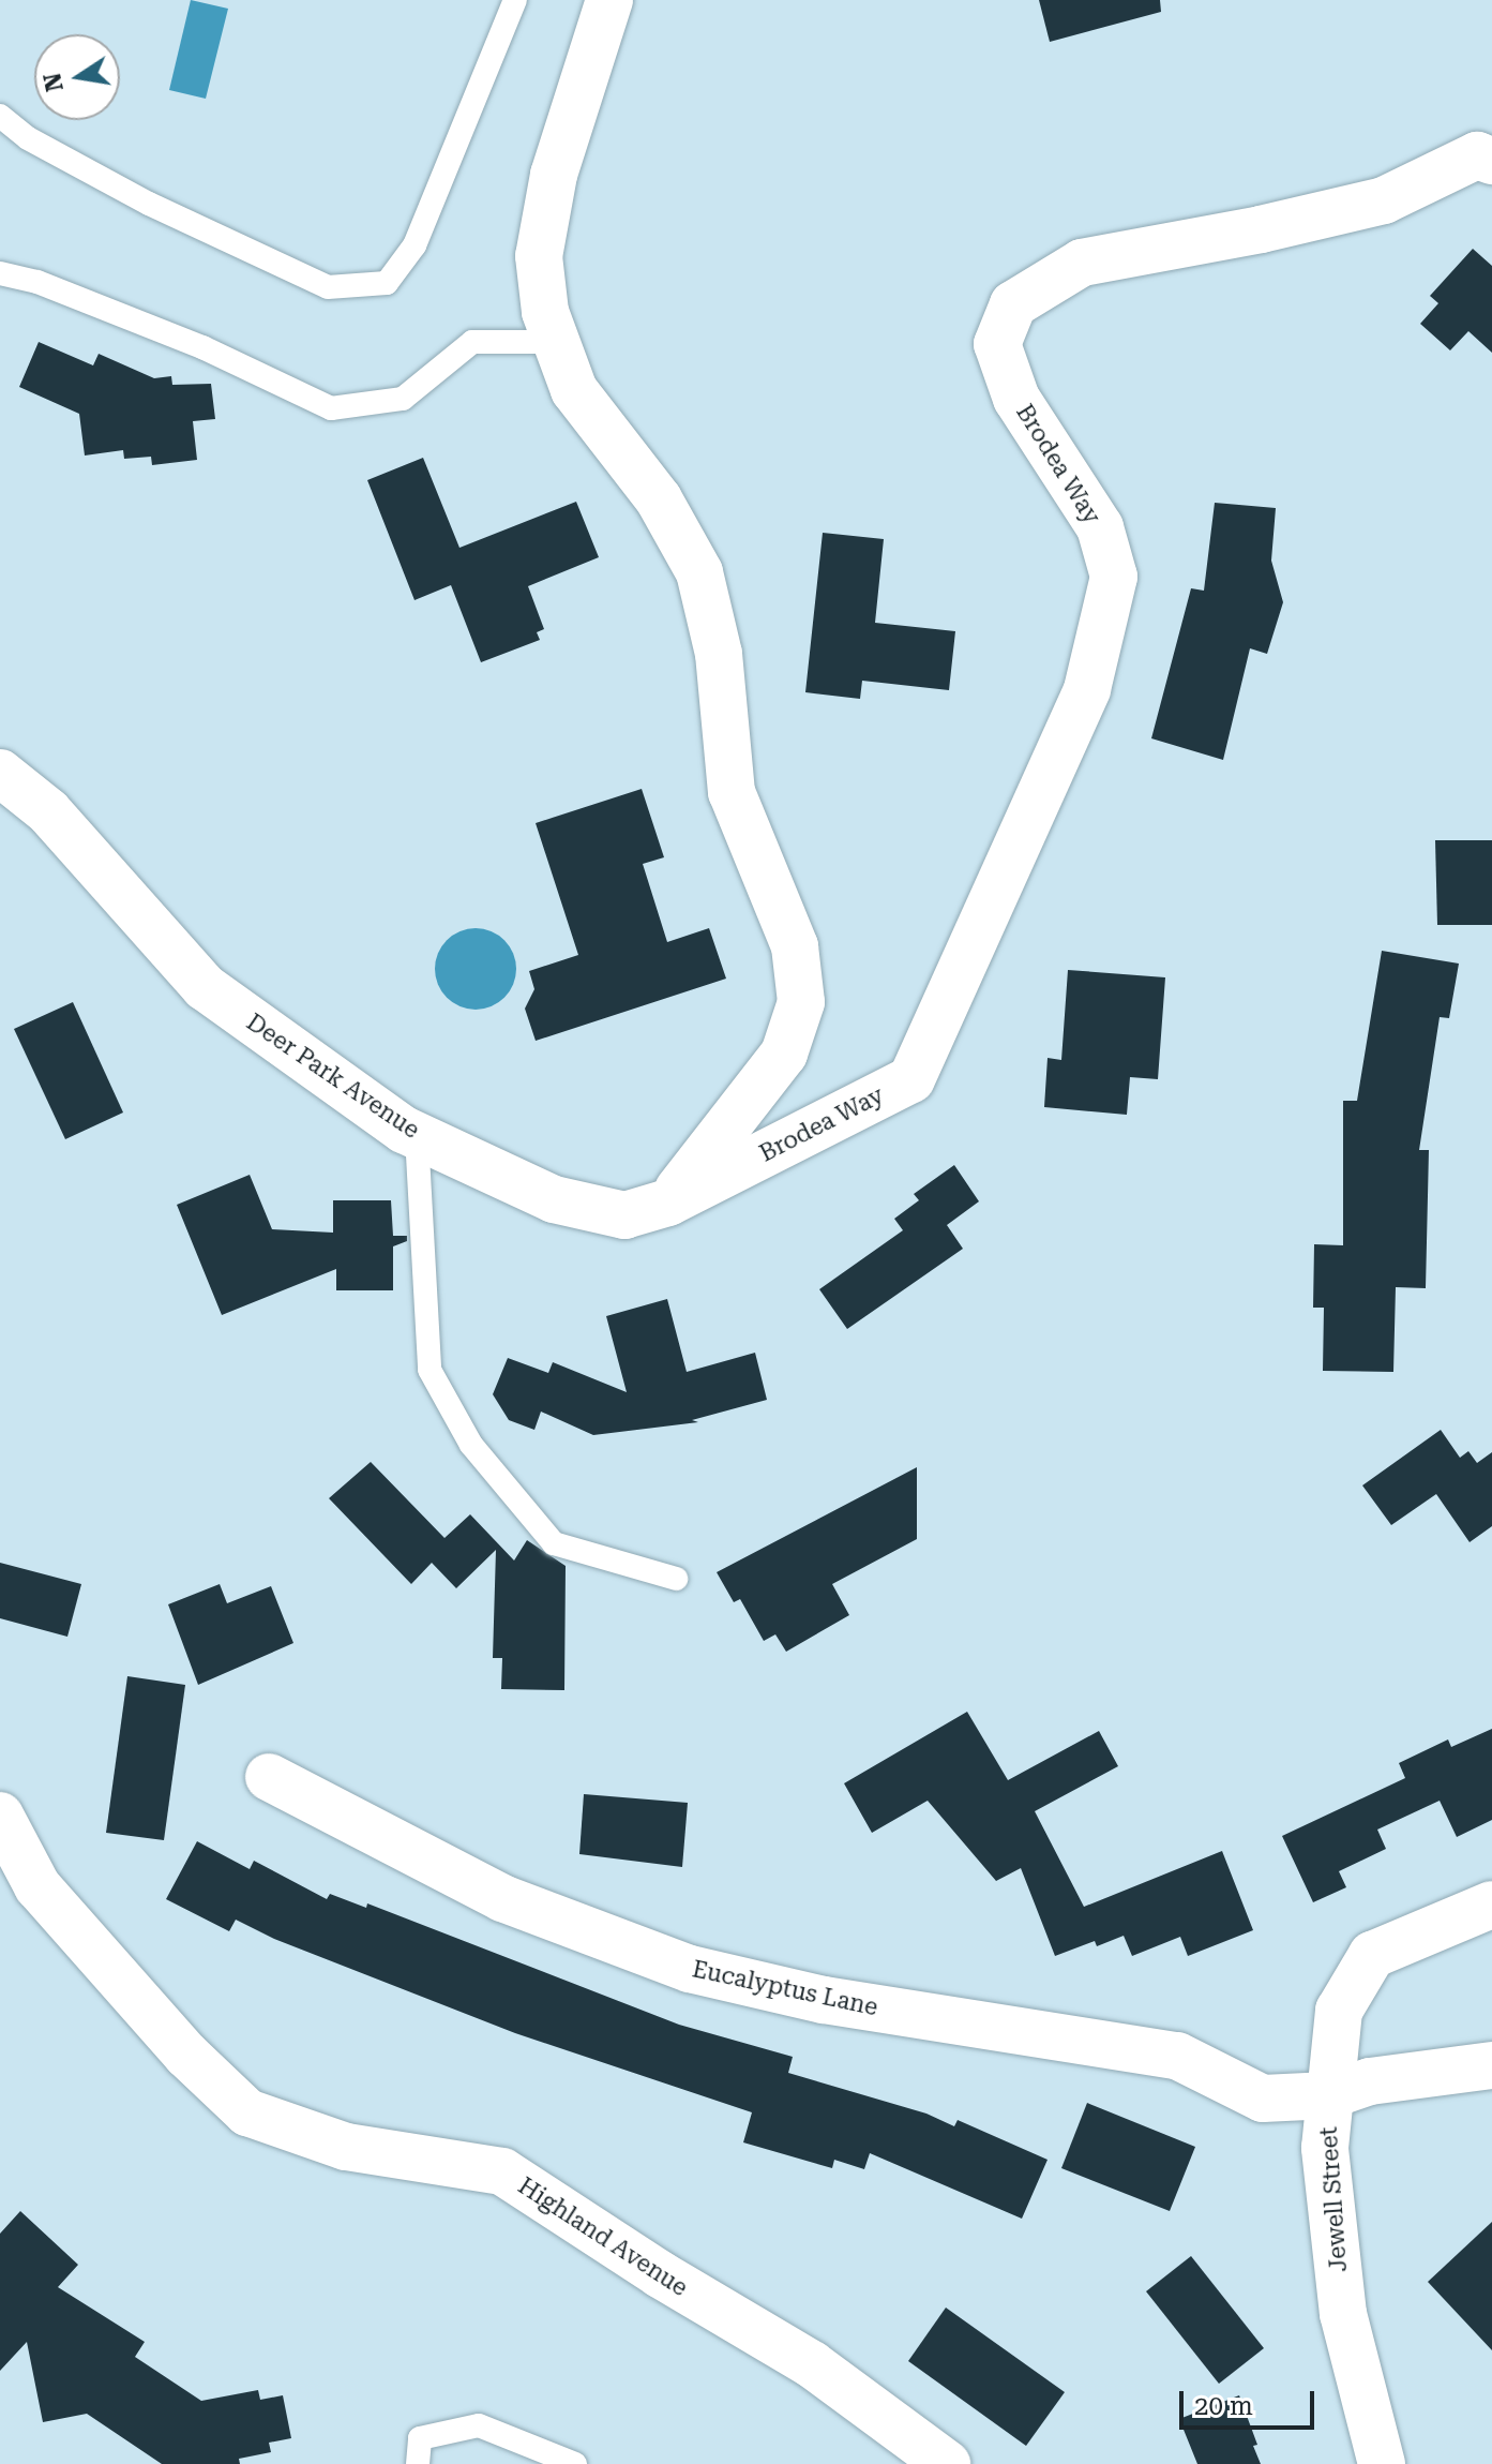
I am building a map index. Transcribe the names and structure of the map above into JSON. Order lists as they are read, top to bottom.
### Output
{
  "streets": {
    "street": [
      "Brodea Way",
      "Deer Park Avenue",
      "Eucalyptus Lane",
      "Jewell Street",
      "Highland Avenue"
    ]
  },
  "crossings": [
    ["Brodea Way", "Deer Park Avenue"],
    ["Eucalyptus Lane", "Jewell Street"]
  ],
  "scale_bar": "20 m",
  "north": "left"
}
